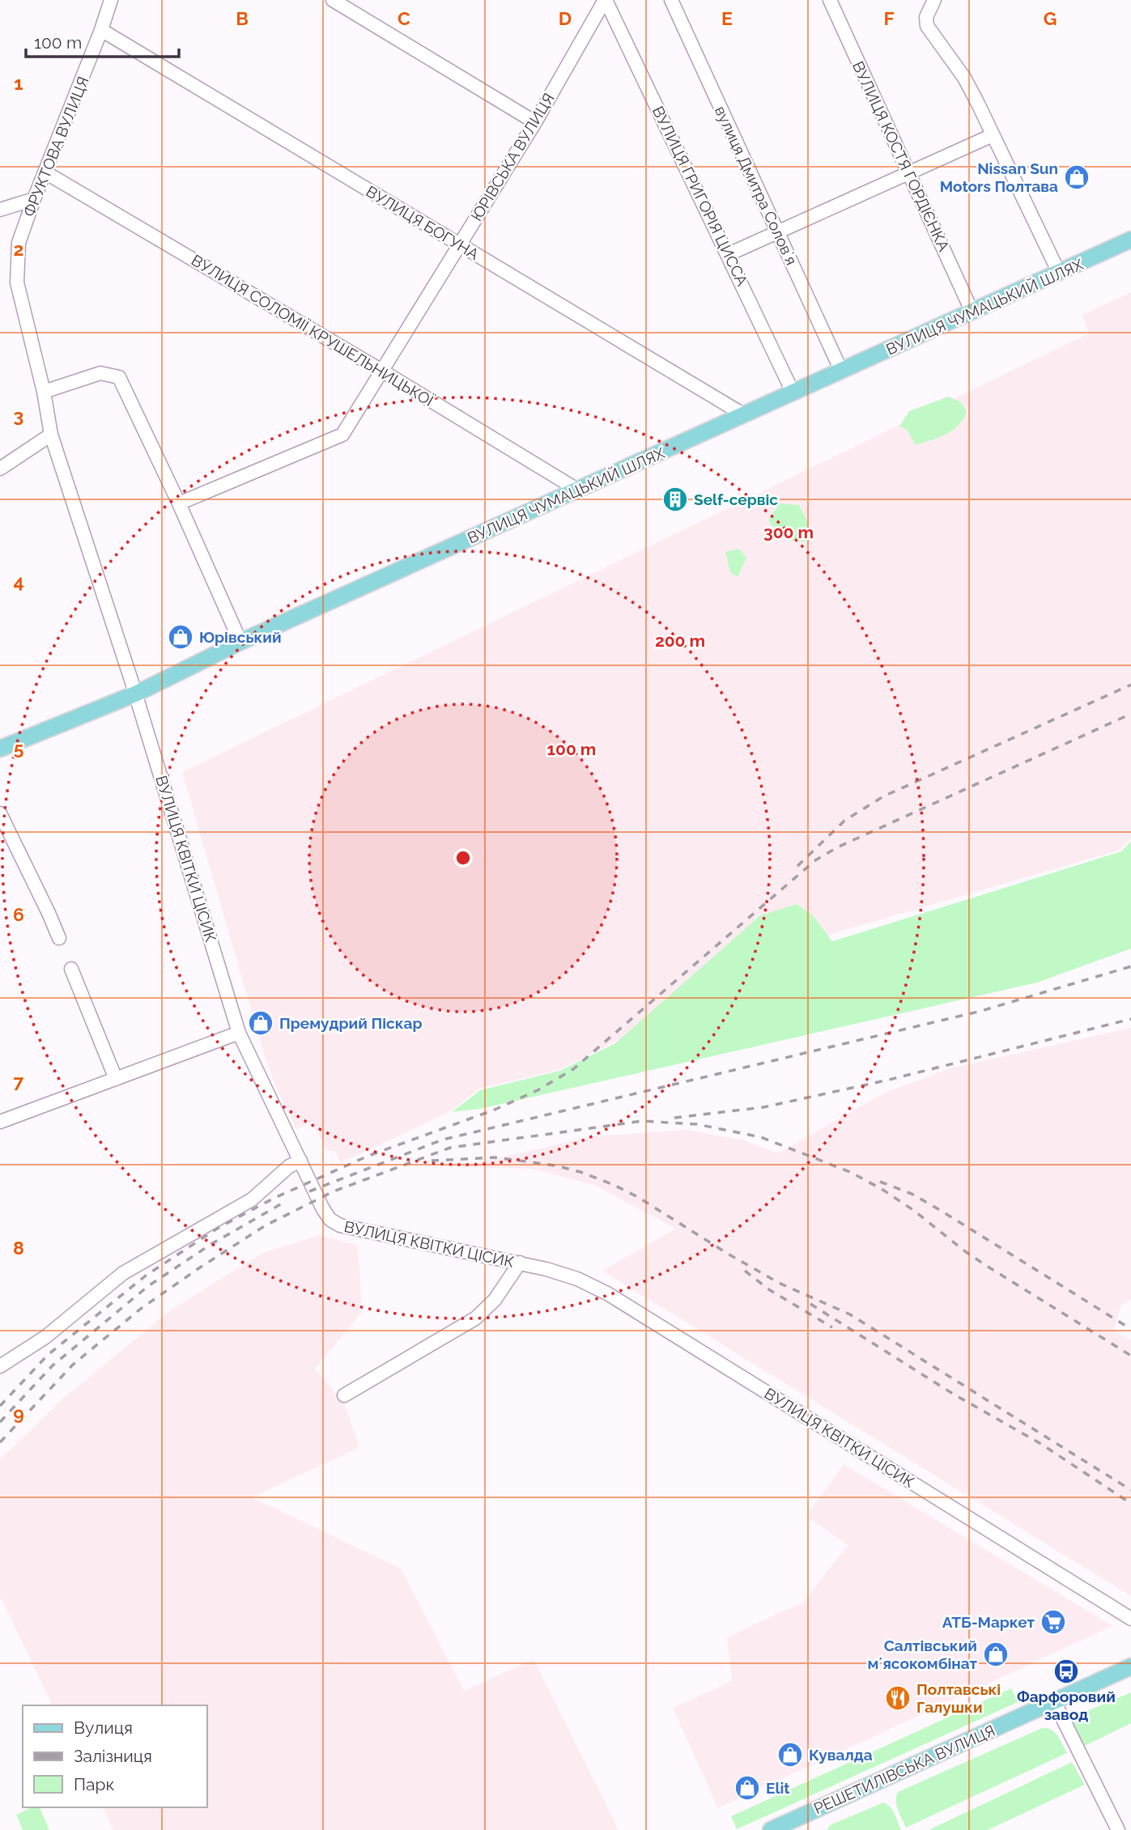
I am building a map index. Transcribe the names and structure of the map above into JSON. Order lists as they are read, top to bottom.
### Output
{
  "streets": {
    "main road": ["ВУЛИЦЯ ЧУМАЦЬКИЙ ШЛЯХ", "РЕШЕТИЛІВСЬКА ВУЛИЦЯ"],
    "street": [
      "ФРУКТОВА ВУЛИЦЯ",
      "ВУЛИЦЯ КОСТЯ ГОРДІЄНКА",
      "ЮРІВСЬКА ВУЛИЦЯ",
      "вулиця Дмитра Соловʼя",
      "ВУЛИЦЯ ГРИГОРІЯ ЦИССА",
      "ВУЛИЦЯ БОГУНА",
      "ВУЛИЦЯ СОЛОМІЇ КРУШЕЛЬНИЦЬКОЇ",
      "ВУЛИЦЯ КВІТКИ ЦІСИК"
    ]
  },
  "crossings": [
    ["ФРУКТОВА ВУЛИЦЯ", "ВУЛИЦЯ БОГУНА"],
    ["ФРУКТОВА ВУЛИЦЯ", "ВУЛИЦЯ СОЛОМІЇ КРУШЕЛЬНИЦЬКОЇ"],
    ["ФРУКТОВА ВУЛИЦЯ", "ВУЛИЦЯ КВІТКИ ЦІСИК"],
    ["ВУЛИЦЯ КОСТЯ ГОРДІЄНКА", "ВУЛИЦЯ ЧУМАЦЬКИЙ ШЛЯХ"],
    ["ЮРІВСЬКА ВУЛИЦЯ", "ВУЛИЦЯ ГРИГОРІЯ ЦИССА"],
    ["ЮРІВСЬКА ВУЛИЦЯ", "ВУЛИЦЯ БОГУНА"],
    ["ЮРІВСЬКА ВУЛИЦЯ", "ВУЛИЦЯ СОЛОМІЇ КРУШЕЛЬНИЦЬКОЇ"],
    ["вулиця Дмитра Соловʼя", "ВУЛИЦЯ ЧУМАЦЬКИЙ ШЛЯХ"],
    ["ВУЛИЦЯ ГРИГОРІЯ ЦИССА", "ВУЛИЦЯ ЧУМАЦЬКИЙ ШЛЯХ"],
    ["ВУЛИЦЯ БОГУНА", "ВУЛИЦЯ ЧУМАЦЬКИЙ ШЛЯХ"],
    ["ВУЛИЦЯ ЧУМАЦЬКИЙ ШЛЯХ", "ВУЛИЦЯ СОЛОМІЇ КРУШЕЛЬНИЦЬКОЇ"],
    ["ВУЛИЦЯ ЧУМАЦЬКИЙ ШЛЯХ", "ВУЛИЦЯ КВІТКИ ЦІСИК"]
  ],
  "places": {
    "shop": [
      "Nissan Sun Motors Полтава",
      "Юрівський",
      "Премудрий Піскар",
      "Салтівський мʼясокомбінат",
      "Кувалда",
      "Elit"
    ],
    "building": ["Self-сервіс"],
    "supermarket": ["АТБ-Маркет"],
    "bus stop": ["Фарфоровий завод"],
    "restaurant": ["Полтавські Галушки"]
  },
  "legend": ["Вулиця", "Залізниця", "Парк"],
  "scale_bar": "100 m",
  "grid": {
    "columns": [
      "B",
      "C",
      "D",
      "E",
      "F",
      "G"
    ],
    "rows": [
      "1",
      "2",
      "3",
      "4",
      "5",
      "6",
      "7",
      "8",
      "9"
    ]
  },
  "rings": ["300 m", "200 m", "100 m"]
}
